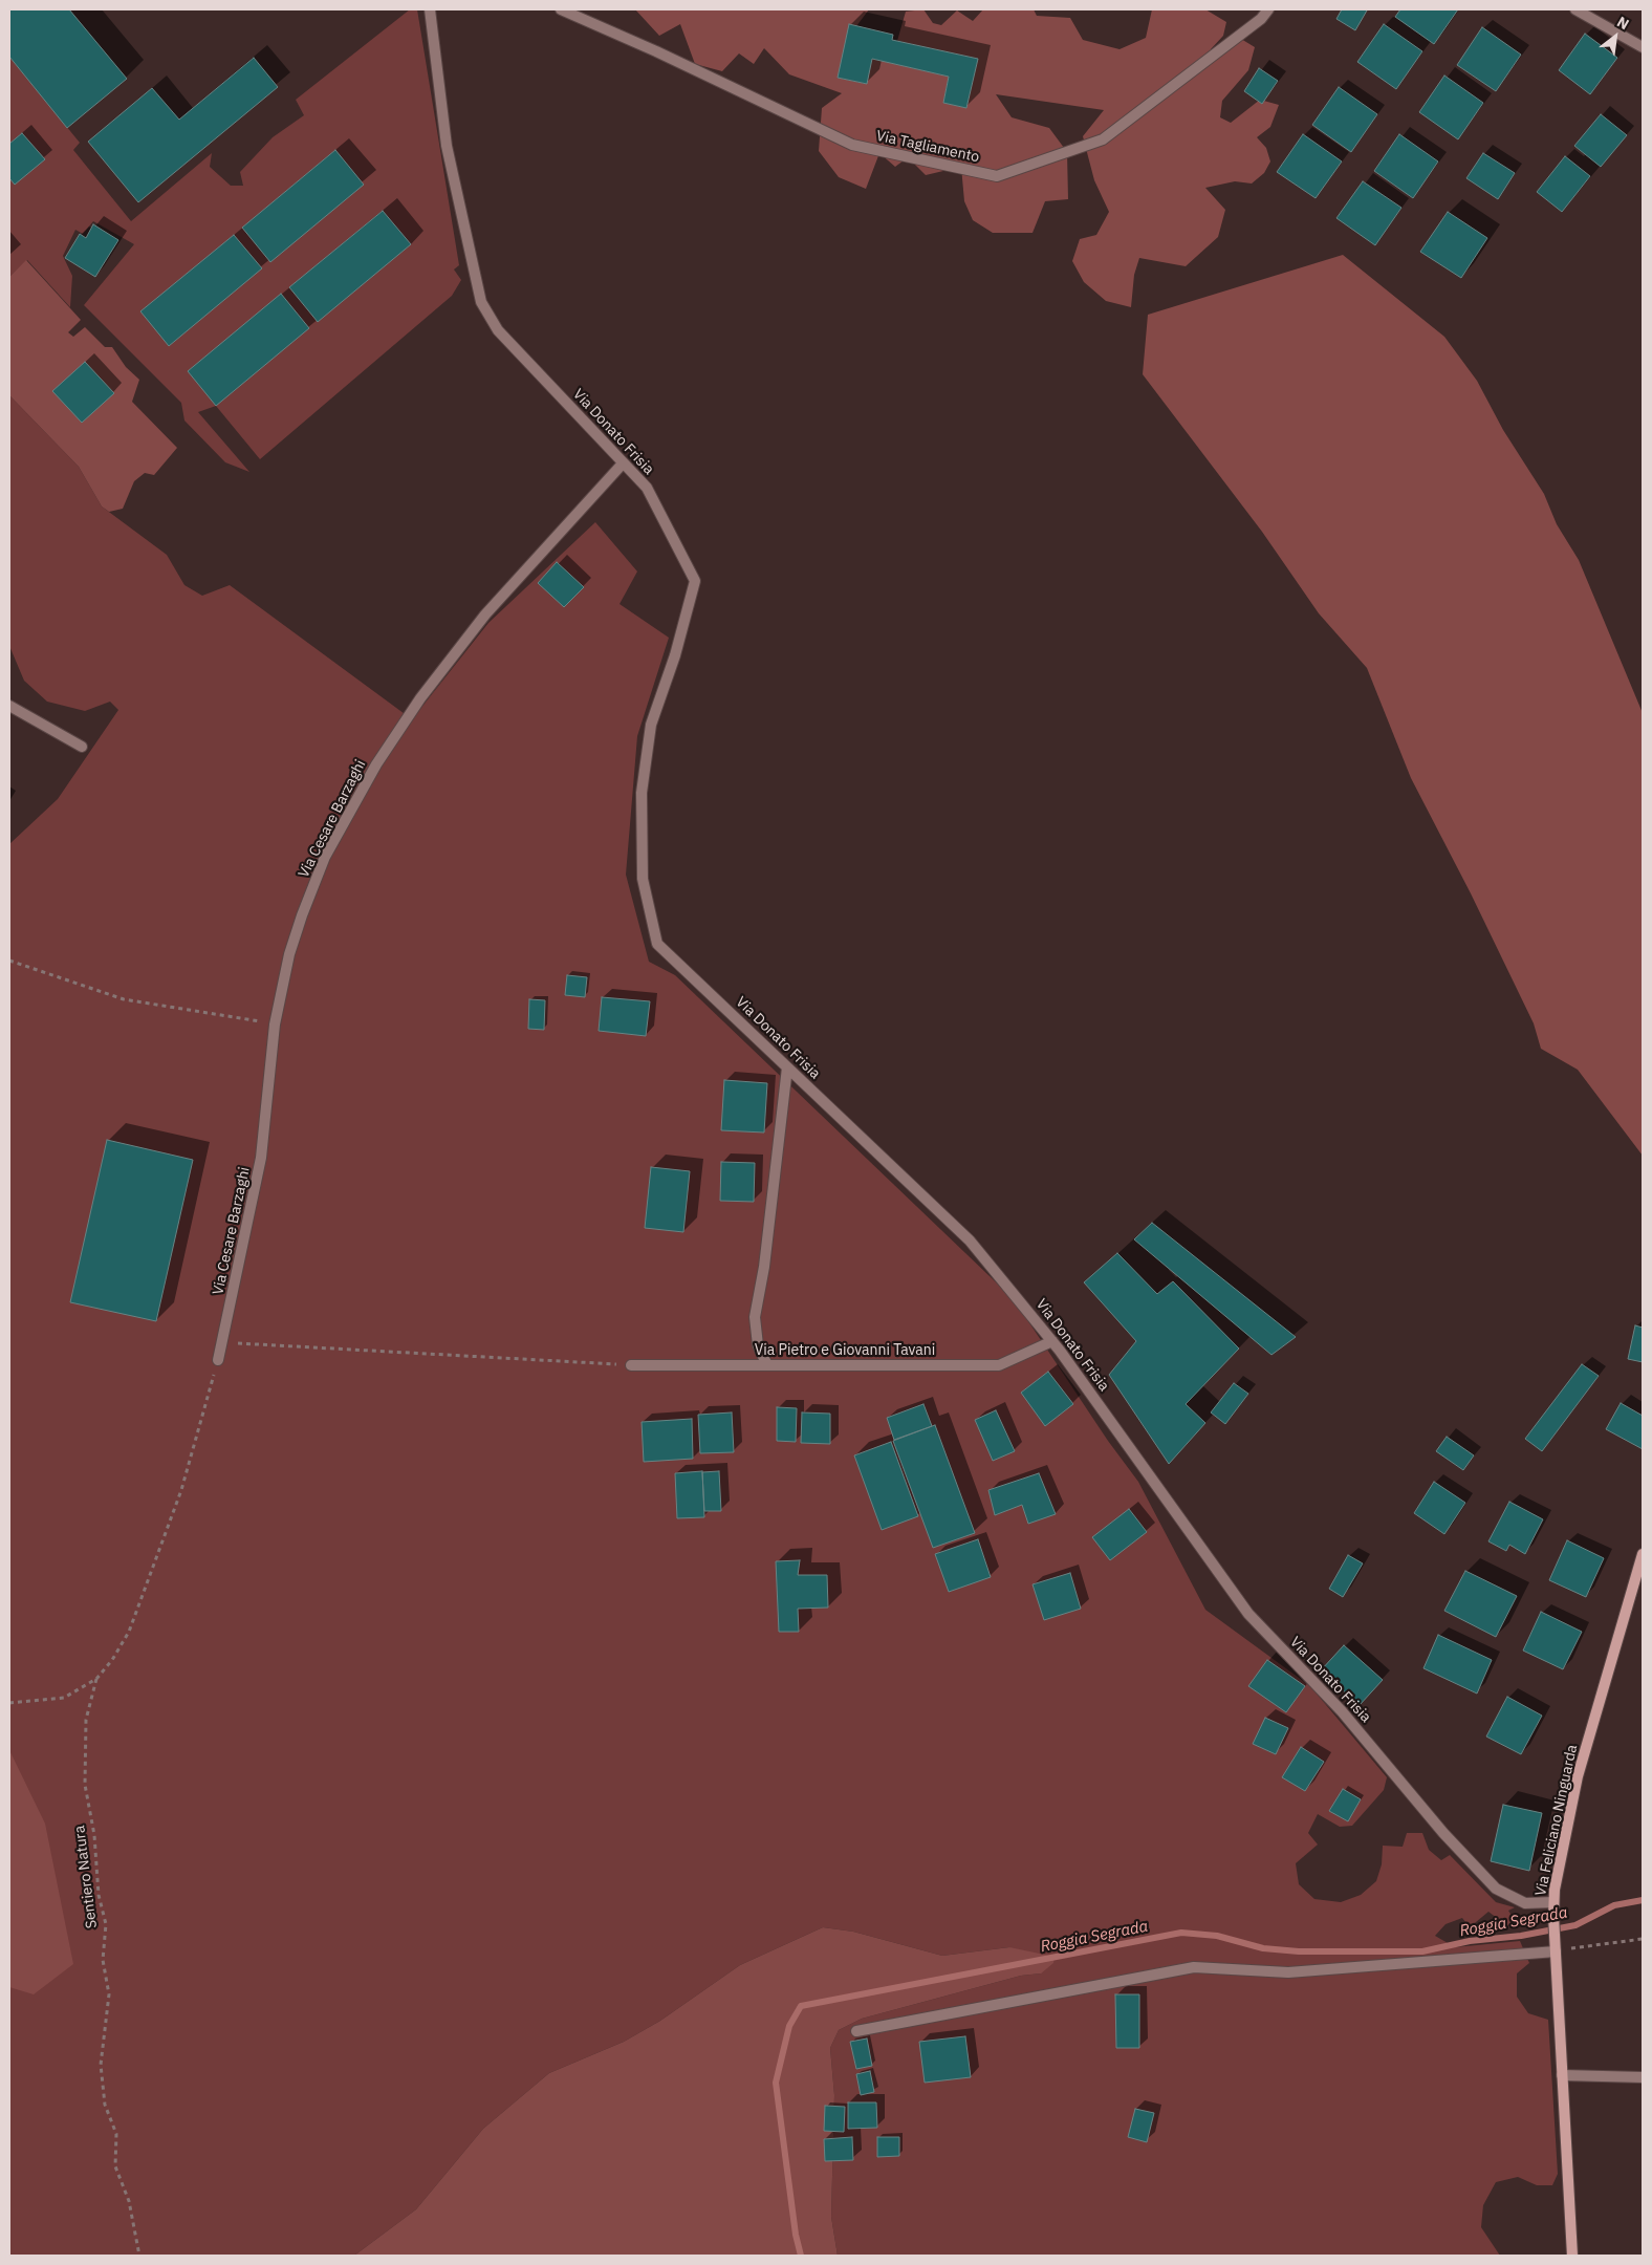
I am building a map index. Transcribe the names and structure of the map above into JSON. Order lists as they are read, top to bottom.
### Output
{
  "streets": {
    "street": [
      "Via Tagliamento",
      "Via Donato Frisia",
      "Via Cesare Barzaghi",
      "Via Pietro e Giovanni Tavani",
      "Via Feliciano Ninguarda"
    ],
    "path": ["Sentiero Natura"]
  },
  "crossings": [
    ["Via Donato Frisia", "Via Cesare Barzaghi"],
    ["Via Donato Frisia", "Via Pietro e Giovanni Tavani"],
    ["Via Donato Frisia", "Via Feliciano Ninguarda"]
  ],
  "water": ["Roggia Segrada"],
  "north": "top right"
}
